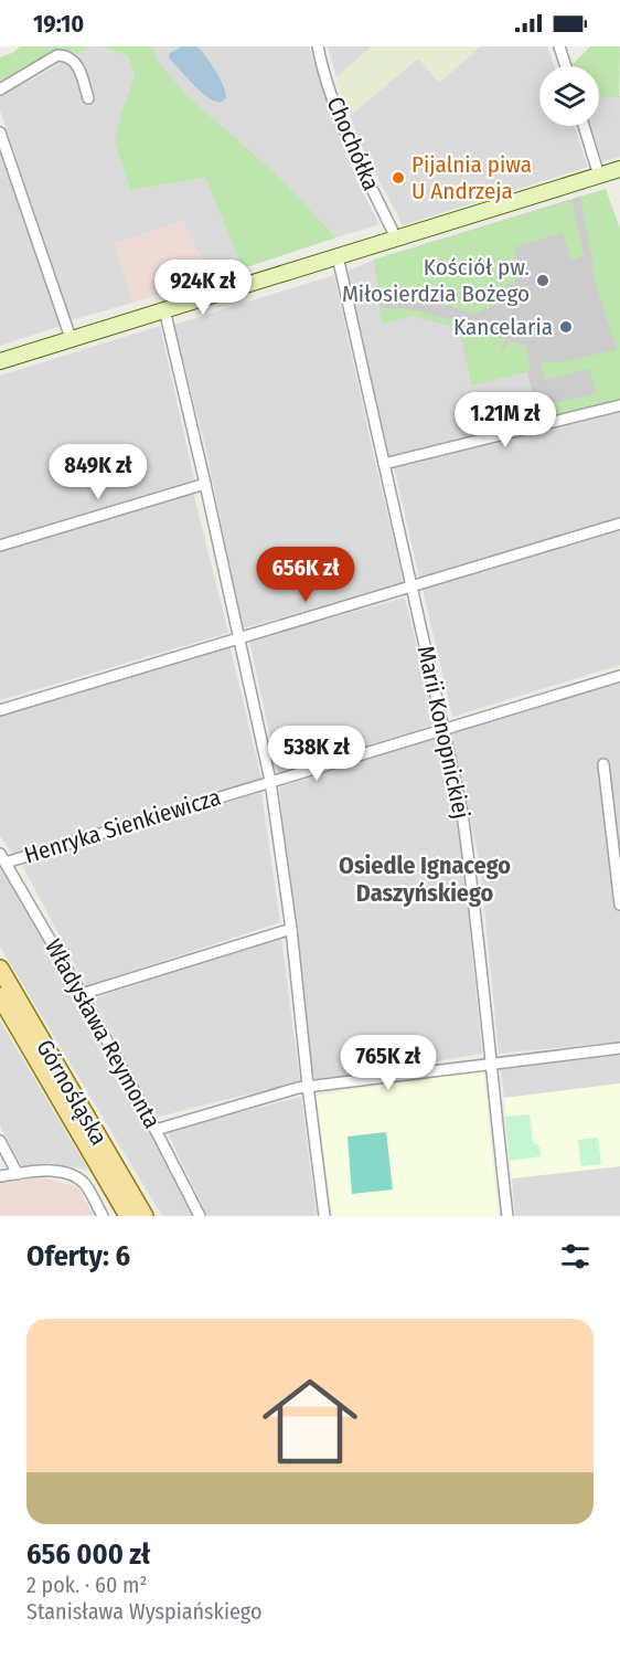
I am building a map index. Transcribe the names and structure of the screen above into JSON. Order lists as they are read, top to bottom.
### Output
{
  "streets": {
    "main road": ["Górnośląska"],
    "street": [
      "Chochółka",
      "Marii Konopnickiej",
      "Henryka Sienkiewicza",
      "Władysława Reymonta"
    ]
  },
  "crossings": [
    ["Marii Konopnickiej", "Henryka Sienkiewicza"],
    ["Henryka Sienkiewicza", "Władysława Reymonta"]
  ],
  "districts": ["Osiedle Ignacego Daszyńskiego"],
  "places": ["Pijalnia piwa U Andrzeja", "Kościół pw. Miłosierdzia Bożego", "Kancelaria"],
  "page": {
    "status": "19:10",
    "price": [
      "924K zł",
      "1.21M zł",
      "849K zł",
      "656K zł",
      "538K zł",
      "765K zł"
    ],
    "heading": "Oferty: 6",
    "list": [
      {
        "name": "656 000 zł",
        "note": "2 pok. · 60 m² · Stanisława Wyspiańskiego"
      }
    ]
  }
}
